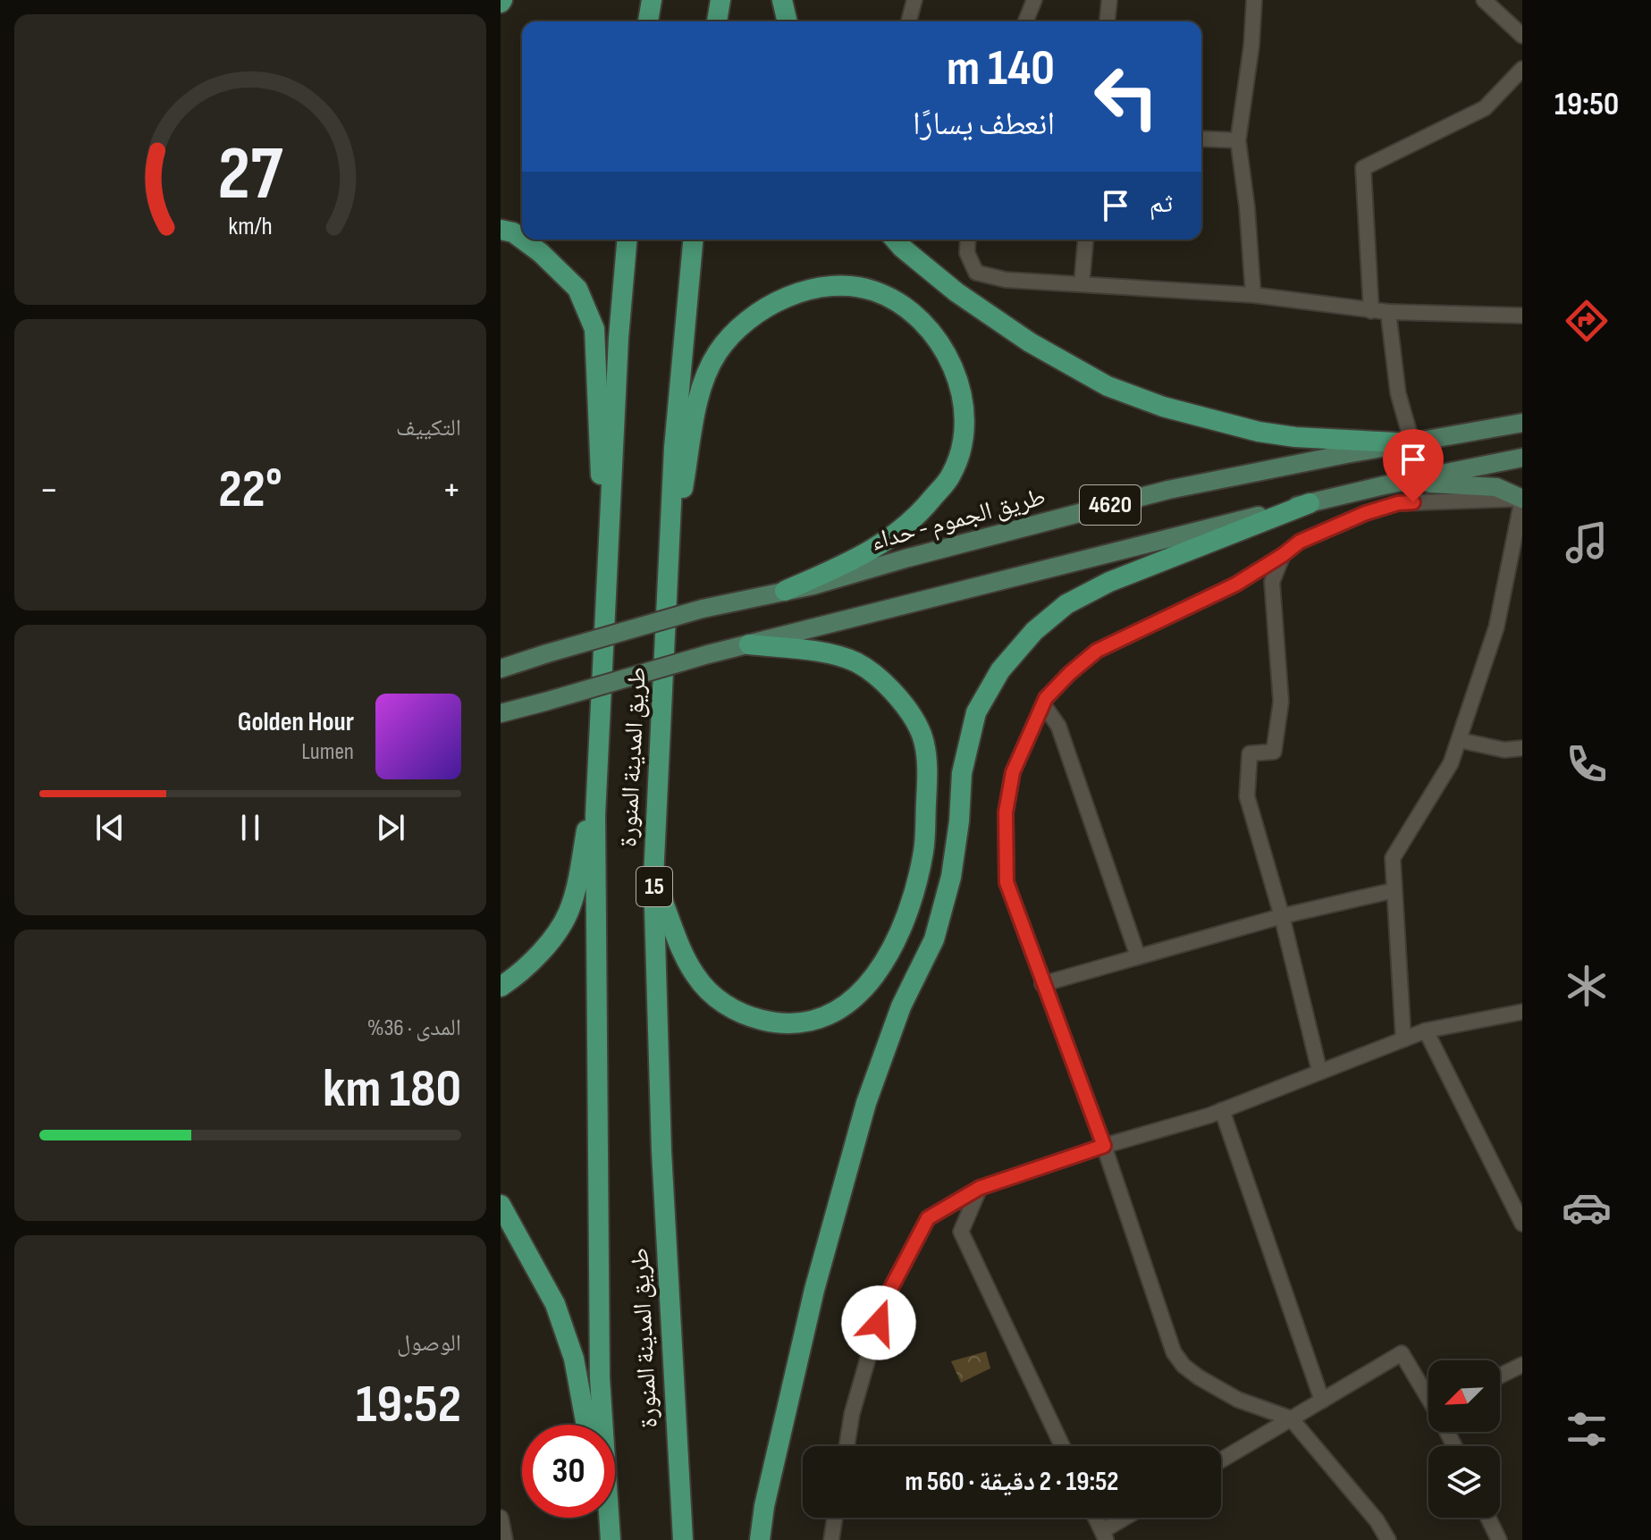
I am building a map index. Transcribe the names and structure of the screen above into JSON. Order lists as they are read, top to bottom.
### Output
{
  "streets": {
    "highway": ["طريق المدينة المنورة", "15"],
    "main road": ["4620", "طريق الجموم - حداء"]
  },
  "north": "bottom left",
  "page": {
    "tabs": "19:50",
    "turn": ["140 m", "انعطف يسارًا"],
    "then": "ثم",
    "tile": [
      "التكييف",
      ["المدى · 36%", "180 km"],
      ["الوصول", "19:52"]
    ],
    "heat": ["−", "22°", "+"],
    "song": ["Golden Hour", "Lumen"],
    "limit": "30",
    "trip": "19:52 · 2 دقيقة · 560 m",
    "gauge": ["27", "km/h"]
  }
}
